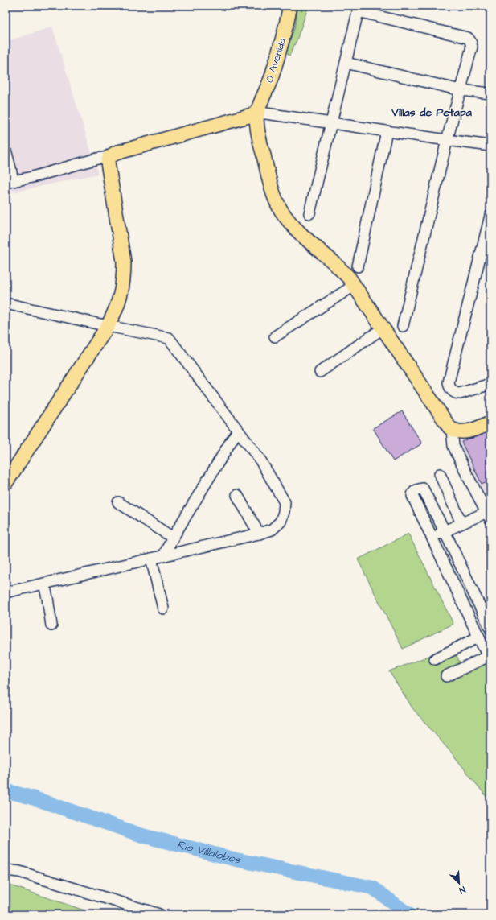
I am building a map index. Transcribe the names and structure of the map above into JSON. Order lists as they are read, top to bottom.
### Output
{
  "streets": {
    "main road": ["0 Avenida"]
  },
  "districts": ["Villas de Petapa"],
  "water": ["Río Villalobos"],
  "north": "bottom right"
}
